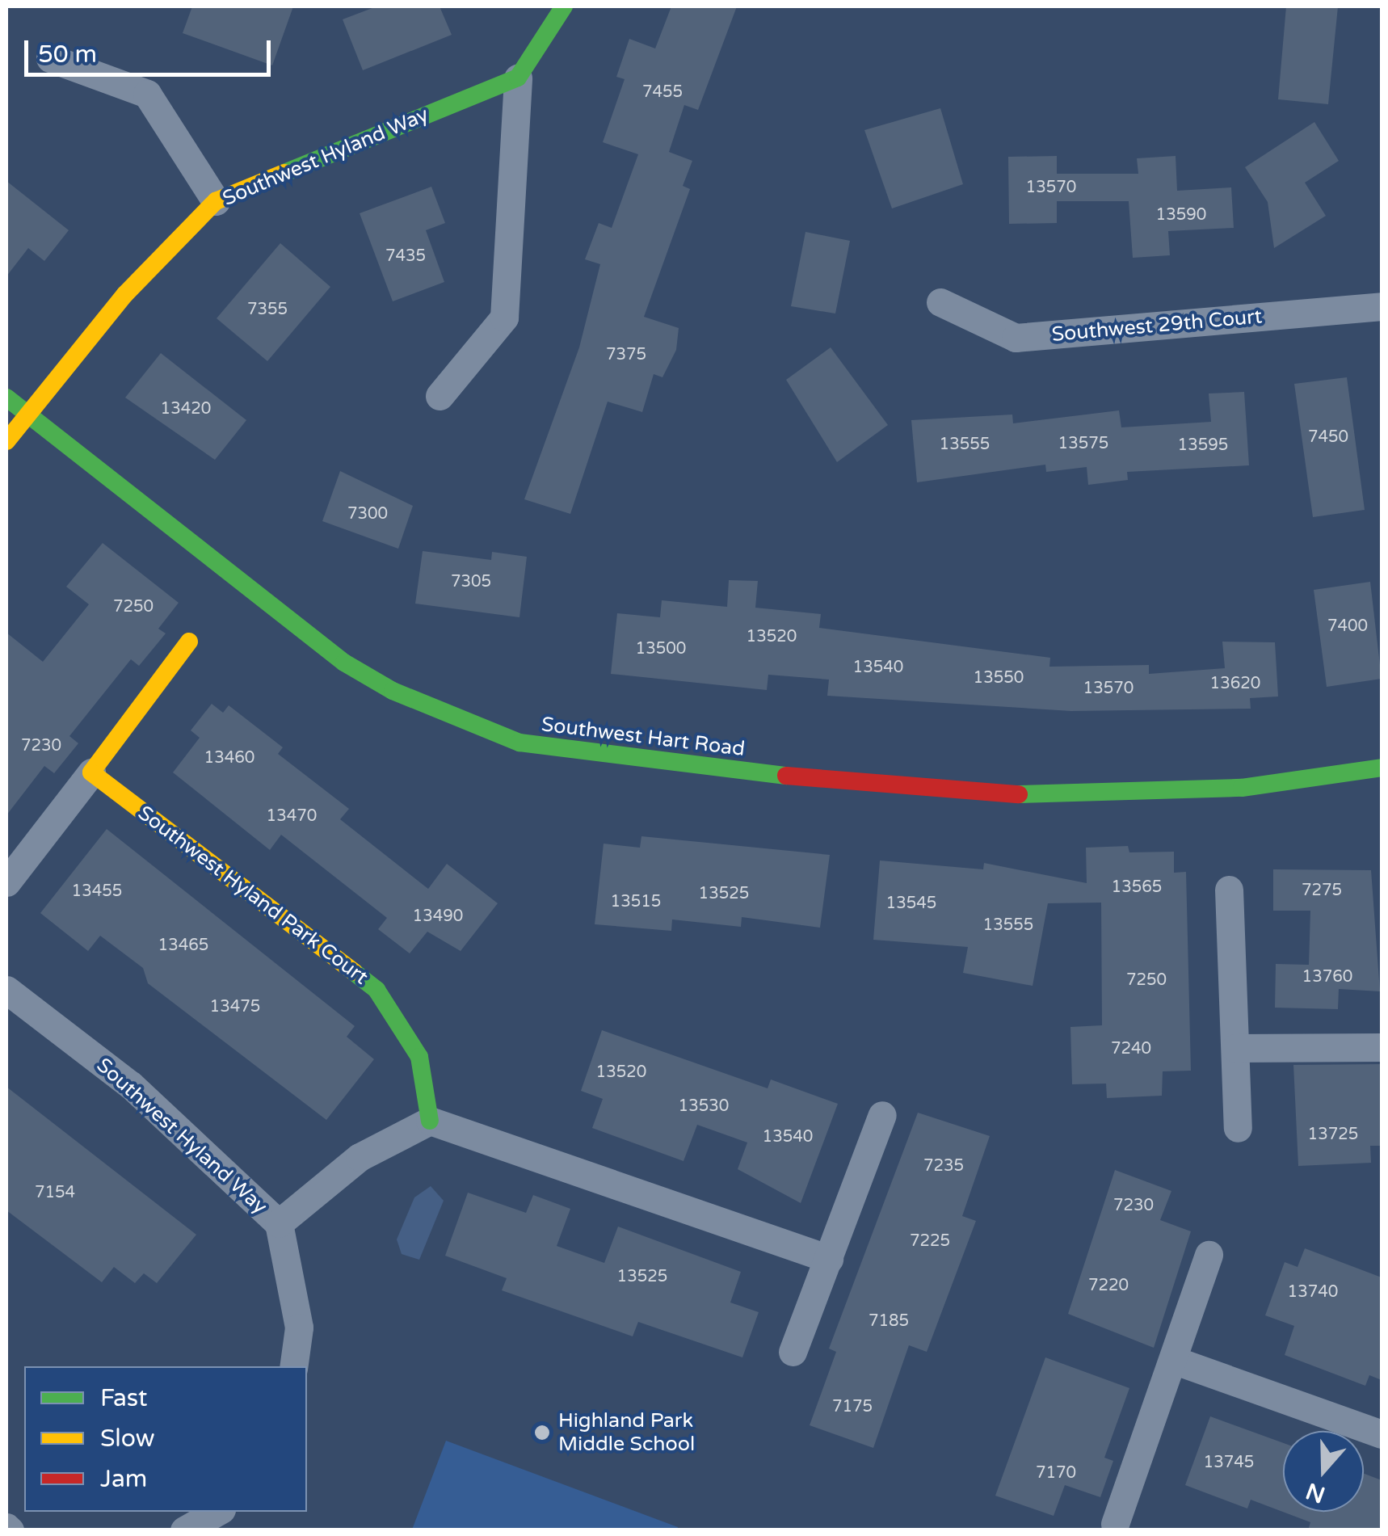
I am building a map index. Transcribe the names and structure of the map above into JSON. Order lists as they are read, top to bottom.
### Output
{
  "streets": {
    "street": [
      "Southwest Hyland Way",
      "Southwest 29th Court",
      "Southwest Hart Road",
      "Southwest Hyland Park Court"
    ]
  },
  "crossings": [
    ["Southwest Hyland Way", "Southwest Hart Road"]
  ],
  "places": ["Highland Park Middle School"],
  "house_numbers": [
    "7455",
    "13570",
    "13590",
    "7435",
    "7355",
    "7375",
    "13420",
    "7450",
    "13575",
    "13555",
    "13595",
    "7300",
    "7305",
    "7250",
    "7400",
    "13520",
    "13500",
    "13540",
    "13550",
    "13620",
    "13570",
    "7230",
    "13460",
    "13470",
    "13565",
    "7275",
    "13455",
    "13525",
    "13515",
    "13545",
    "13490",
    "13555",
    "13465",
    "13760",
    "7250",
    "13475",
    "7240",
    "13520",
    "13530",
    "13725",
    "13540",
    "7235",
    "7154",
    "7230",
    "7225",
    "13525",
    "7220",
    "13740",
    "7185",
    "7175",
    "13745",
    "7170"
  ],
  "legend": ["Fast", "Slow", "Jam"],
  "scale_bar": "50 m",
  "north": "bottom"
}
